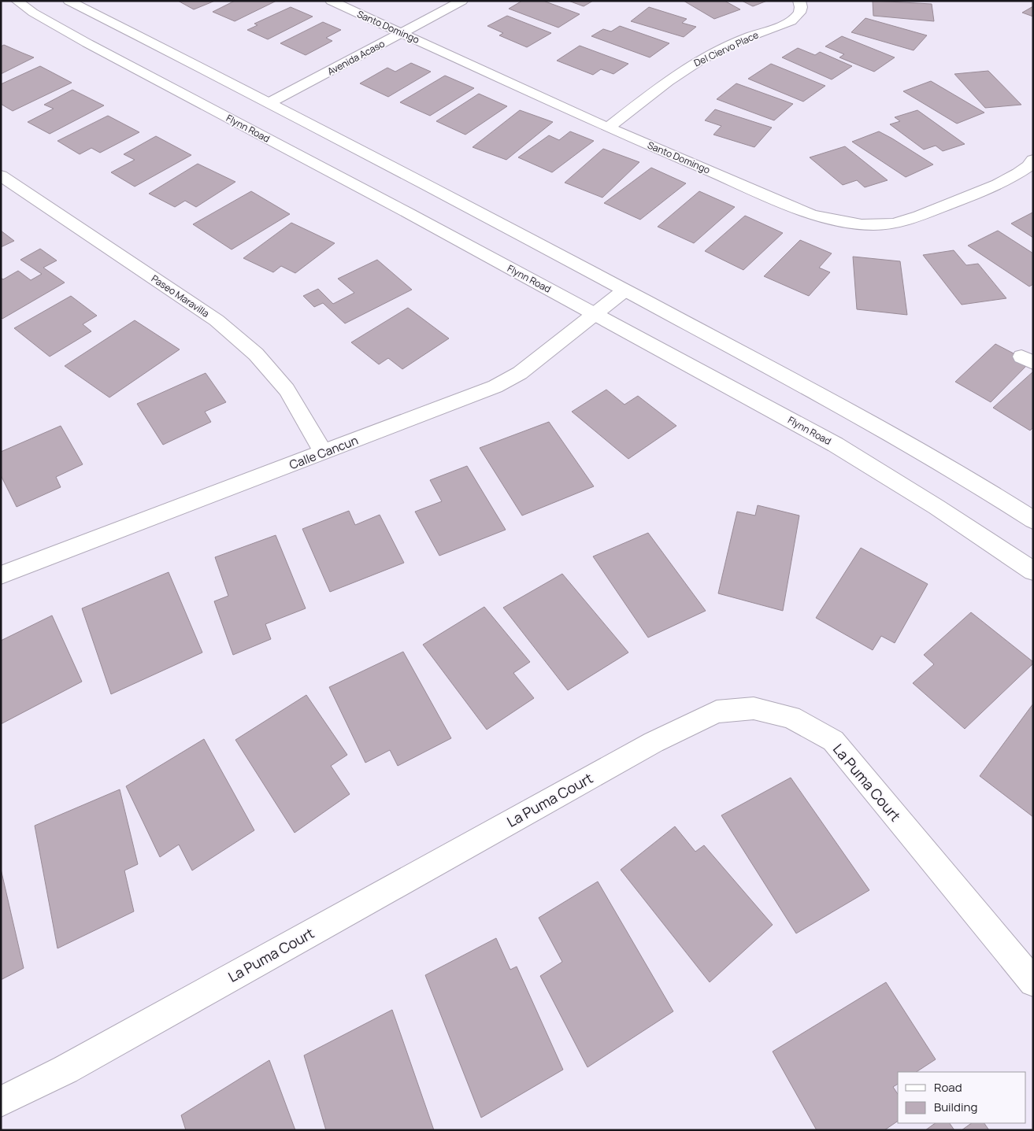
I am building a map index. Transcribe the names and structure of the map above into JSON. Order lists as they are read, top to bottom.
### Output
{
  "streets": {
    "street": [
      "Santo Domingo",
      "Del Ciervo Place",
      "Avenida Acaso",
      "Flynn Road",
      "Paseo Maravilla",
      "Calle Cancun",
      "La Puma Court"
    ]
  },
  "crossings": [
    ["Santo Domingo", "Del Ciervo Place"],
    ["Santo Domingo", "Avenida Acaso"],
    ["Flynn Road", "Calle Cancun"],
    ["Paseo Maravilla", "Calle Cancun"]
  ],
  "legend": ["Road", "Building"]
}
